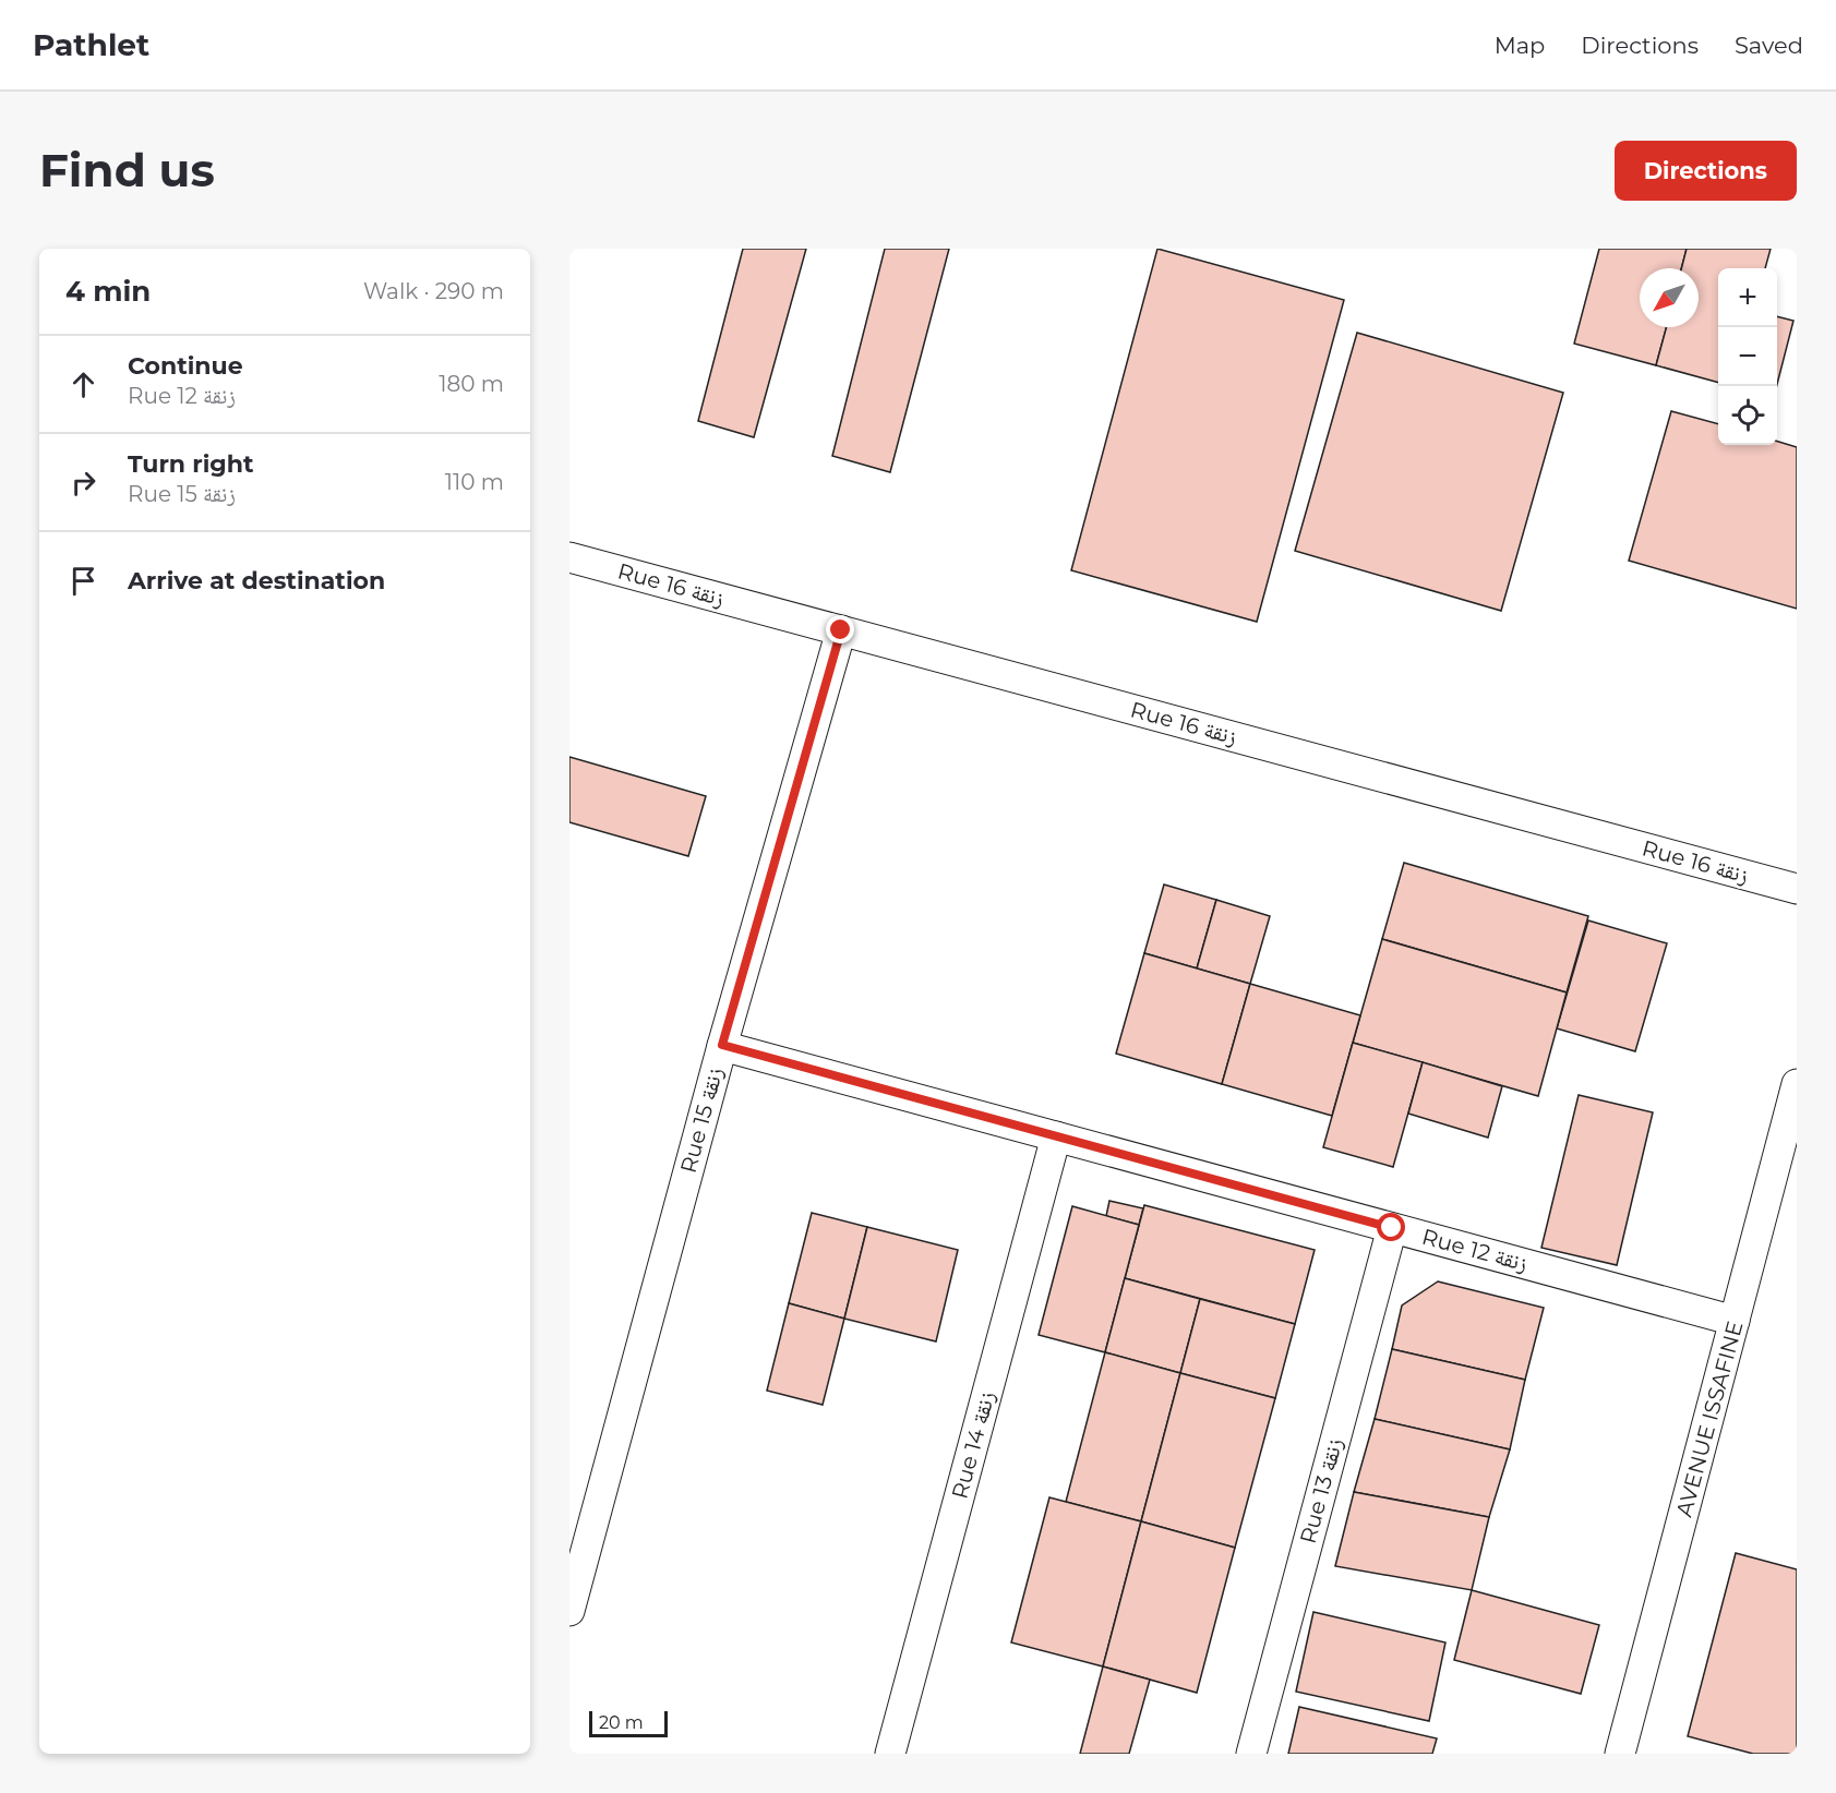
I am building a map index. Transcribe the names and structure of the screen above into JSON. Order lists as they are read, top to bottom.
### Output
{
  "streets": {
    "street": [
      "Rue 16 زنقة",
      "Rue 15 زنقة",
      "Rue 12 زنقة",
      "AVENUE ISSAFINE",
      "Rue 14 زنقة",
      "Rue 13 زنقة"
    ]
  },
  "crossings": [
    ["Rue 16 زنقة", "Rue 15 زنقة"],
    ["Rue 15 زنقة", "Rue 12 زنقة"],
    ["Rue 12 زنقة", "AVENUE ISSAFINE"],
    ["Rue 12 زنقة", "Rue 14 زنقة"],
    ["Rue 12 زنقة", "Rue 13 زنقة"]
  ],
  "scale_bar": "20 m",
  "north": "bottom left",
  "page": {
    "header": "Pathlet",
    "nav": ["Map", "Directions", "Saved"],
    "buttons": "Directions",
    "title": "Find us",
    "heading": ["4 min", "Walk · 290 m"],
    "map_buttons": ["+", "−"],
    "list": [
      ["Continue", "Rue 12 زنقة", "180 m"],
      ["Turn right", "Rue 15 زنقة", "110 m"],
      "Arrive at destination"
    ],
    "scale": "20 m"
  }
}
